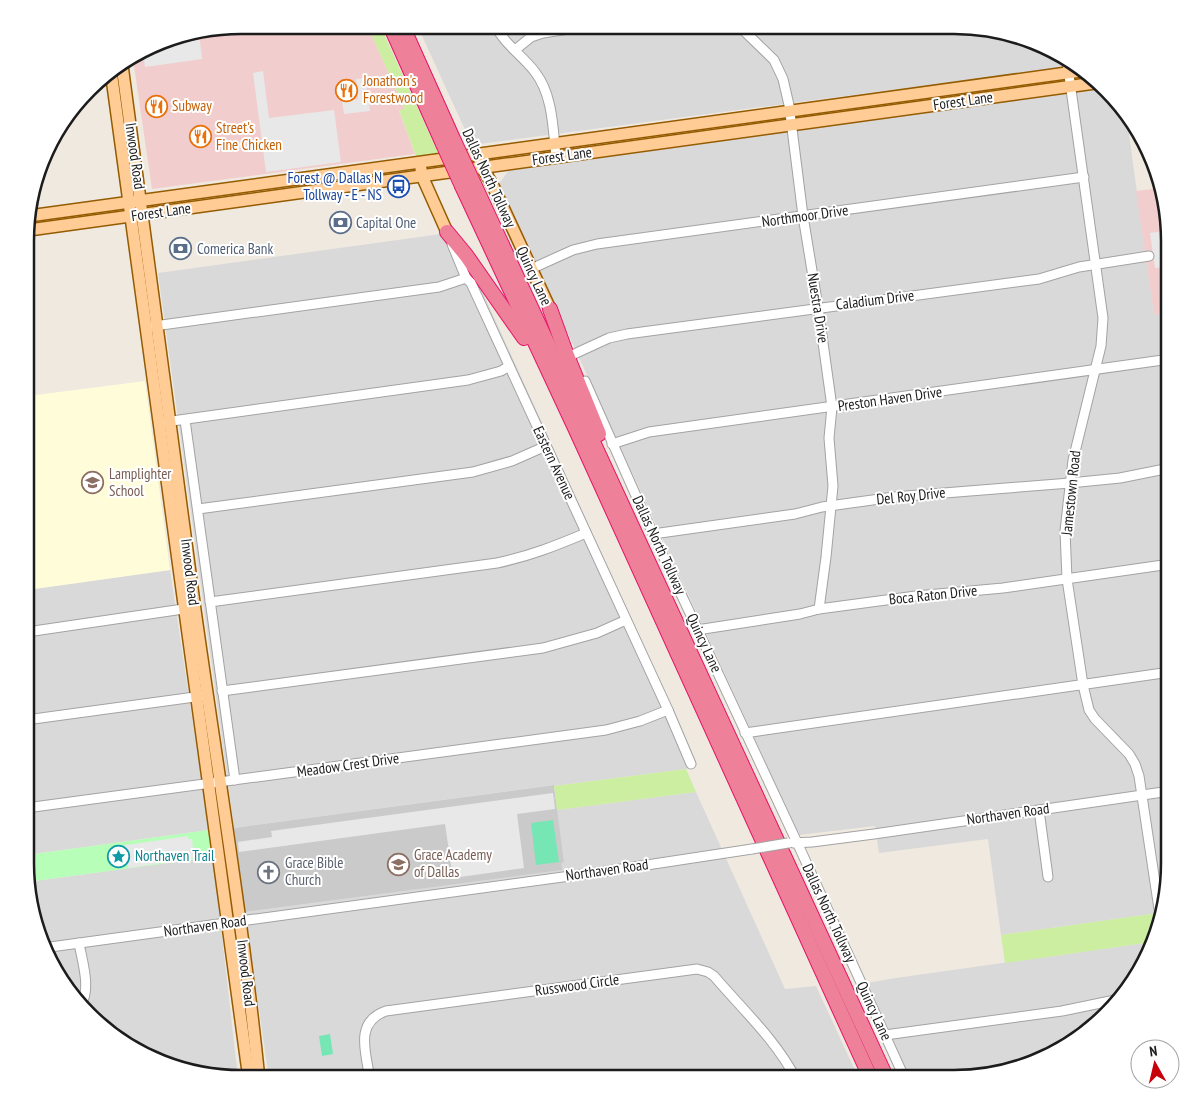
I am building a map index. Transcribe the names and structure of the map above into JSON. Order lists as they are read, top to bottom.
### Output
{
  "streets": {
    "highway": ["Dallas North Tollway"],
    "main road": [
      "Forest Lane",
      "Inwood Road",
      "Quincy Lane",
      "Eastern Avenue"
    ],
    "street": [
      "Northmoor Drive",
      "Caladium Drive",
      "Nuestra Drive",
      "Preston Haven Drive",
      "Jamestown Road",
      "Del Roy Drive",
      "Boca Raton Drive",
      "Meadow Crest Drive",
      "Northaven Road",
      "Russwood Circle"
    ]
  },
  "crossings": [
    ["Forest Lane", "Inwood Road"],
    ["Forest Lane", "Quincy Lane"],
    ["Forest Lane", "Nuestra Drive"],
    ["Forest Lane", "Eastern Avenue"],
    ["Forest Lane", "Jamestown Road"],
    ["Inwood Road", "Meadow Crest Drive"],
    ["Inwood Road", "Northaven Road"],
    ["Northmoor Drive", "Quincy Lane"],
    ["Northmoor Drive", "Nuestra Drive"],
    ["Northmoor Drive", "Jamestown Road"],
    ["Quincy Lane", "Caladium Drive"],
    ["Quincy Lane", "Preston Haven Drive"],
    ["Quincy Lane", "Del Roy Drive"],
    ["Quincy Lane", "Boca Raton Drive"],
    ["Quincy Lane", "Northaven Road"],
    ["Caladium Drive", "Nuestra Drive"],
    ["Caladium Drive", "Jamestown Road"],
    ["Nuestra Drive", "Preston Haven Drive"],
    ["Nuestra Drive", "Del Roy Drive"],
    ["Nuestra Drive", "Boca Raton Drive"],
    ["Preston Haven Drive", "Jamestown Road"],
    ["Eastern Avenue", "Meadow Crest Drive"],
    ["Jamestown Road", "Del Roy Drive"],
    ["Jamestown Road", "Boca Raton Drive"],
    ["Jamestown Road", "Northaven Road"]
  ],
  "places": {
    "restaurant": ["Jonathon's Forestwood", "Subway", "Street's Fine Chicken"],
    "bus stop": ["Forest @ Dallas N Tollway - E - NS"],
    "bank": ["Capital One", "Comerica Bank"],
    "school or university": ["Lamplighter School", "Grace Academy of Dallas"],
    "place": ["Northaven Trail"],
    "church": ["Grace Bible Church"]
  },
  "north": "top"
}
